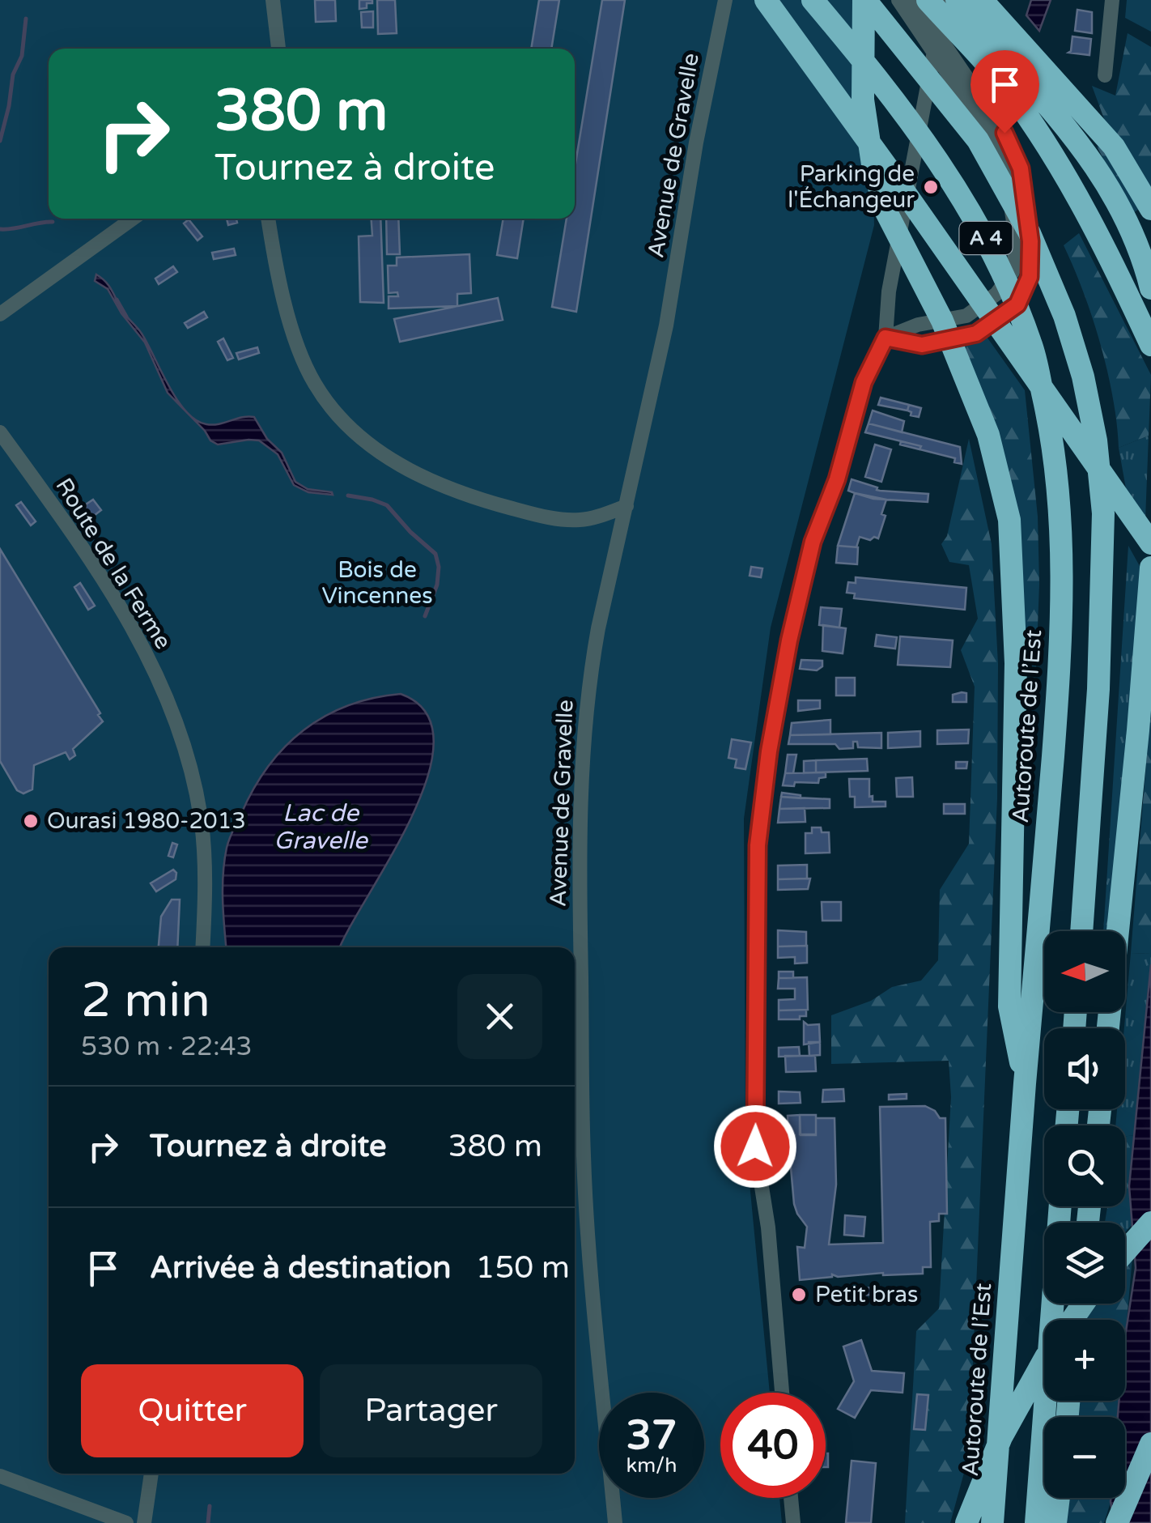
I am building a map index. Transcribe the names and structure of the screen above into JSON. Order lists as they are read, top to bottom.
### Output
{
  "streets": {
    "highway": ["A 4", "Autoroute de l’Est"],
    "street": ["Avenue de Gravelle", "Route de la Ferme"]
  },
  "water": ["Lac de Gravelle"],
  "parks": ["Bois de Vincennes"],
  "places": ["Parking de l'Échangeur", "Ourasi 1980-2013", "Petit bras"],
  "north": "left",
  "page": {
    "turn": ["380 m", "Tournez à droite"],
    "map_buttons": ["+", "−"],
    "heading": ["2 min", "530 m · 22:43"],
    "list": [
      {
        "name": "Tournez à droite",
        "value": "380 m"
      },
      {
        "name": "Arrivée à destination",
        "value": "150 m"
      }
    ],
    "buttons": ["Quitter", "Partager"],
    "speed": "37 km/h",
    "limit": "40"
  }
}
